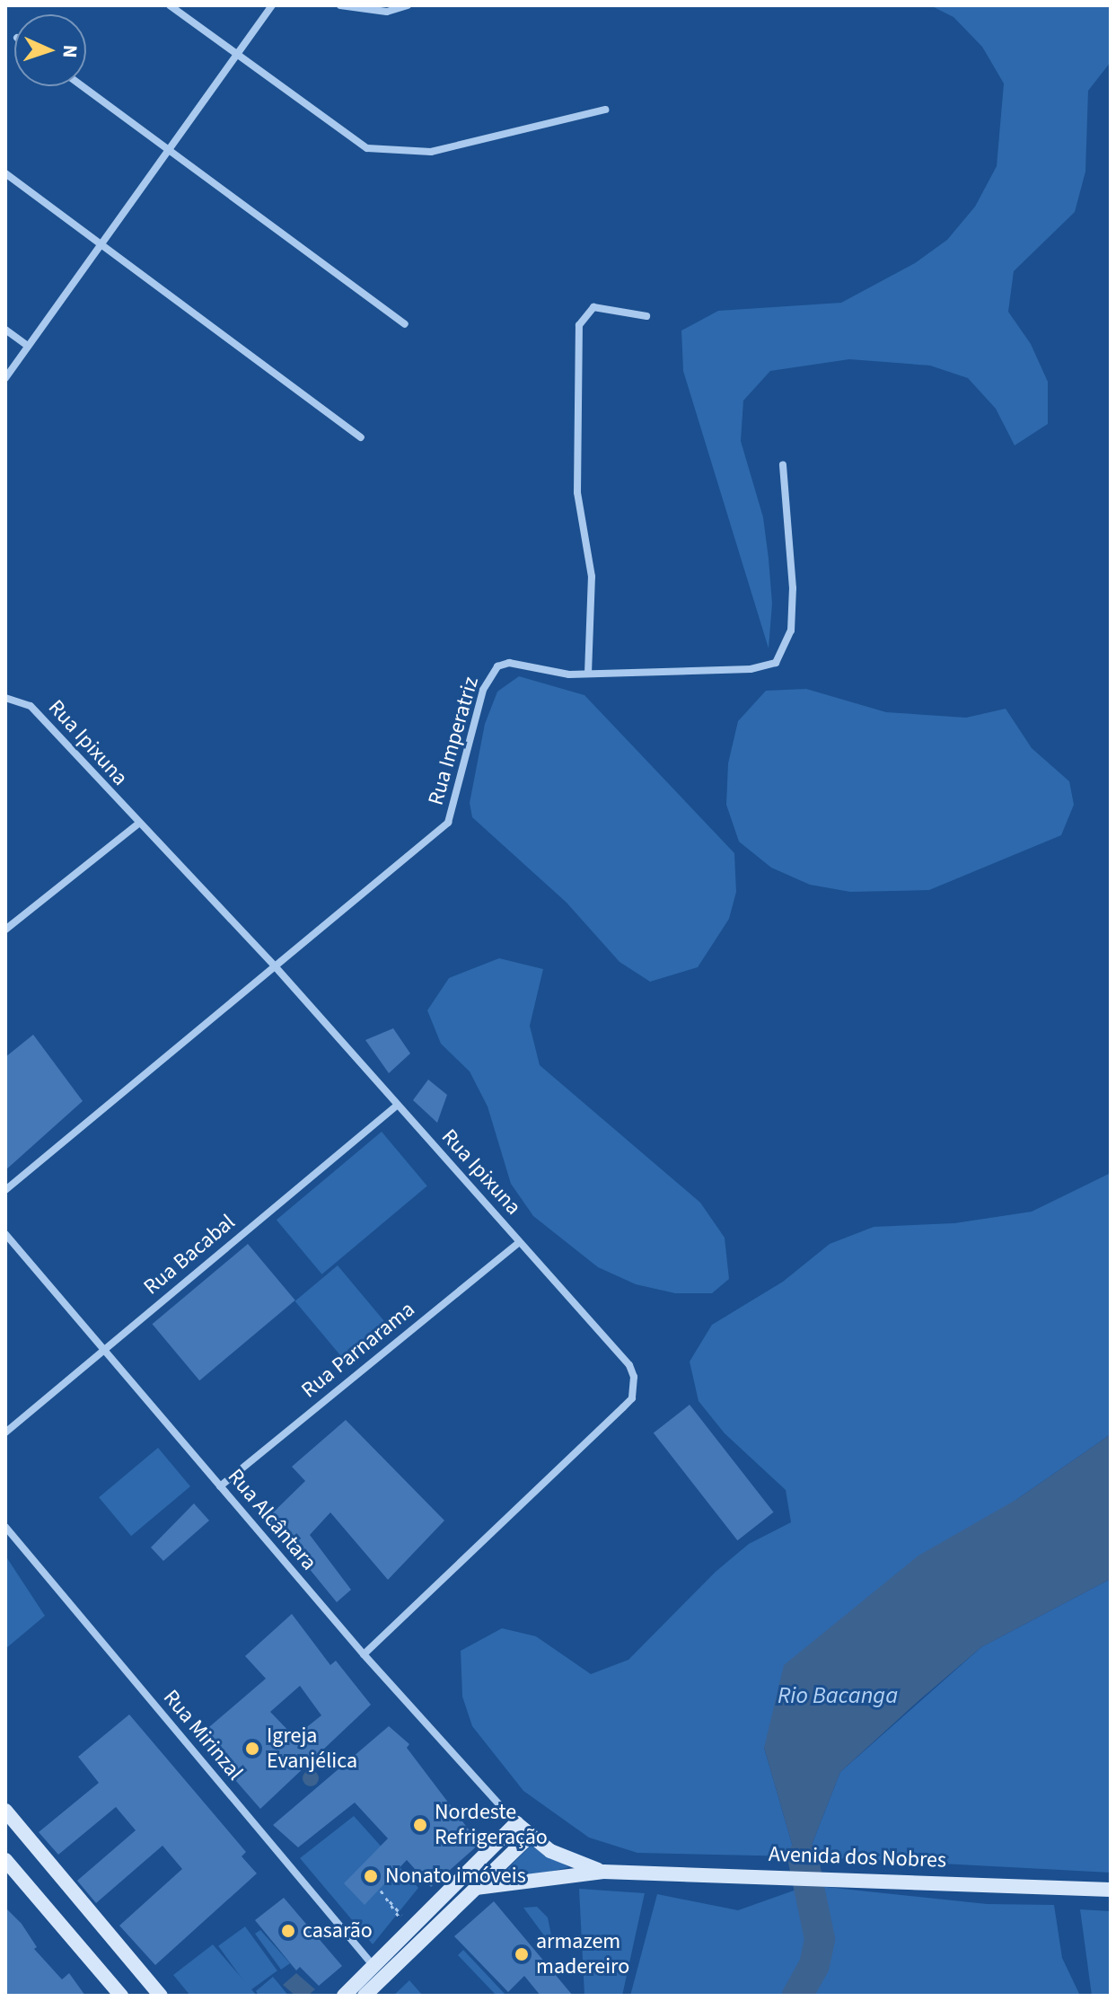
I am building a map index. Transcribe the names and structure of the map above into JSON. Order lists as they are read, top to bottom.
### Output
{
  "streets": {
    "main road": ["Avenida dos Nobres"],
    "street": [
      "Rua Imperatriz",
      "Rua Ipixuna",
      "Rua Bacabal",
      "Rua Parnarama",
      "Rua Alcântara",
      "Rua Mirinzal"
    ]
  },
  "crossings": [
    ["Rua Imperatriz", "Rua Ipixuna"],
    ["Rua Ipixuna", "Rua Bacabal"],
    ["Rua Ipixuna", "Rua Parnarama"],
    ["Rua Ipixuna", "Rua Alcântara"],
    ["Rua Bacabal", "Rua Alcântara"],
    ["Rua Parnarama", "Rua Alcântara"],
    ["Rua Alcântara", "Avenida dos Nobres"]
  ],
  "water": ["Rio Bacanga"],
  "places": [
    "Igreja Evanjélica",
    "Nordeste Refrigeração",
    "Nonato imóveis",
    "casarão",
    "armazem madereiro"
  ],
  "north": "right"
}
